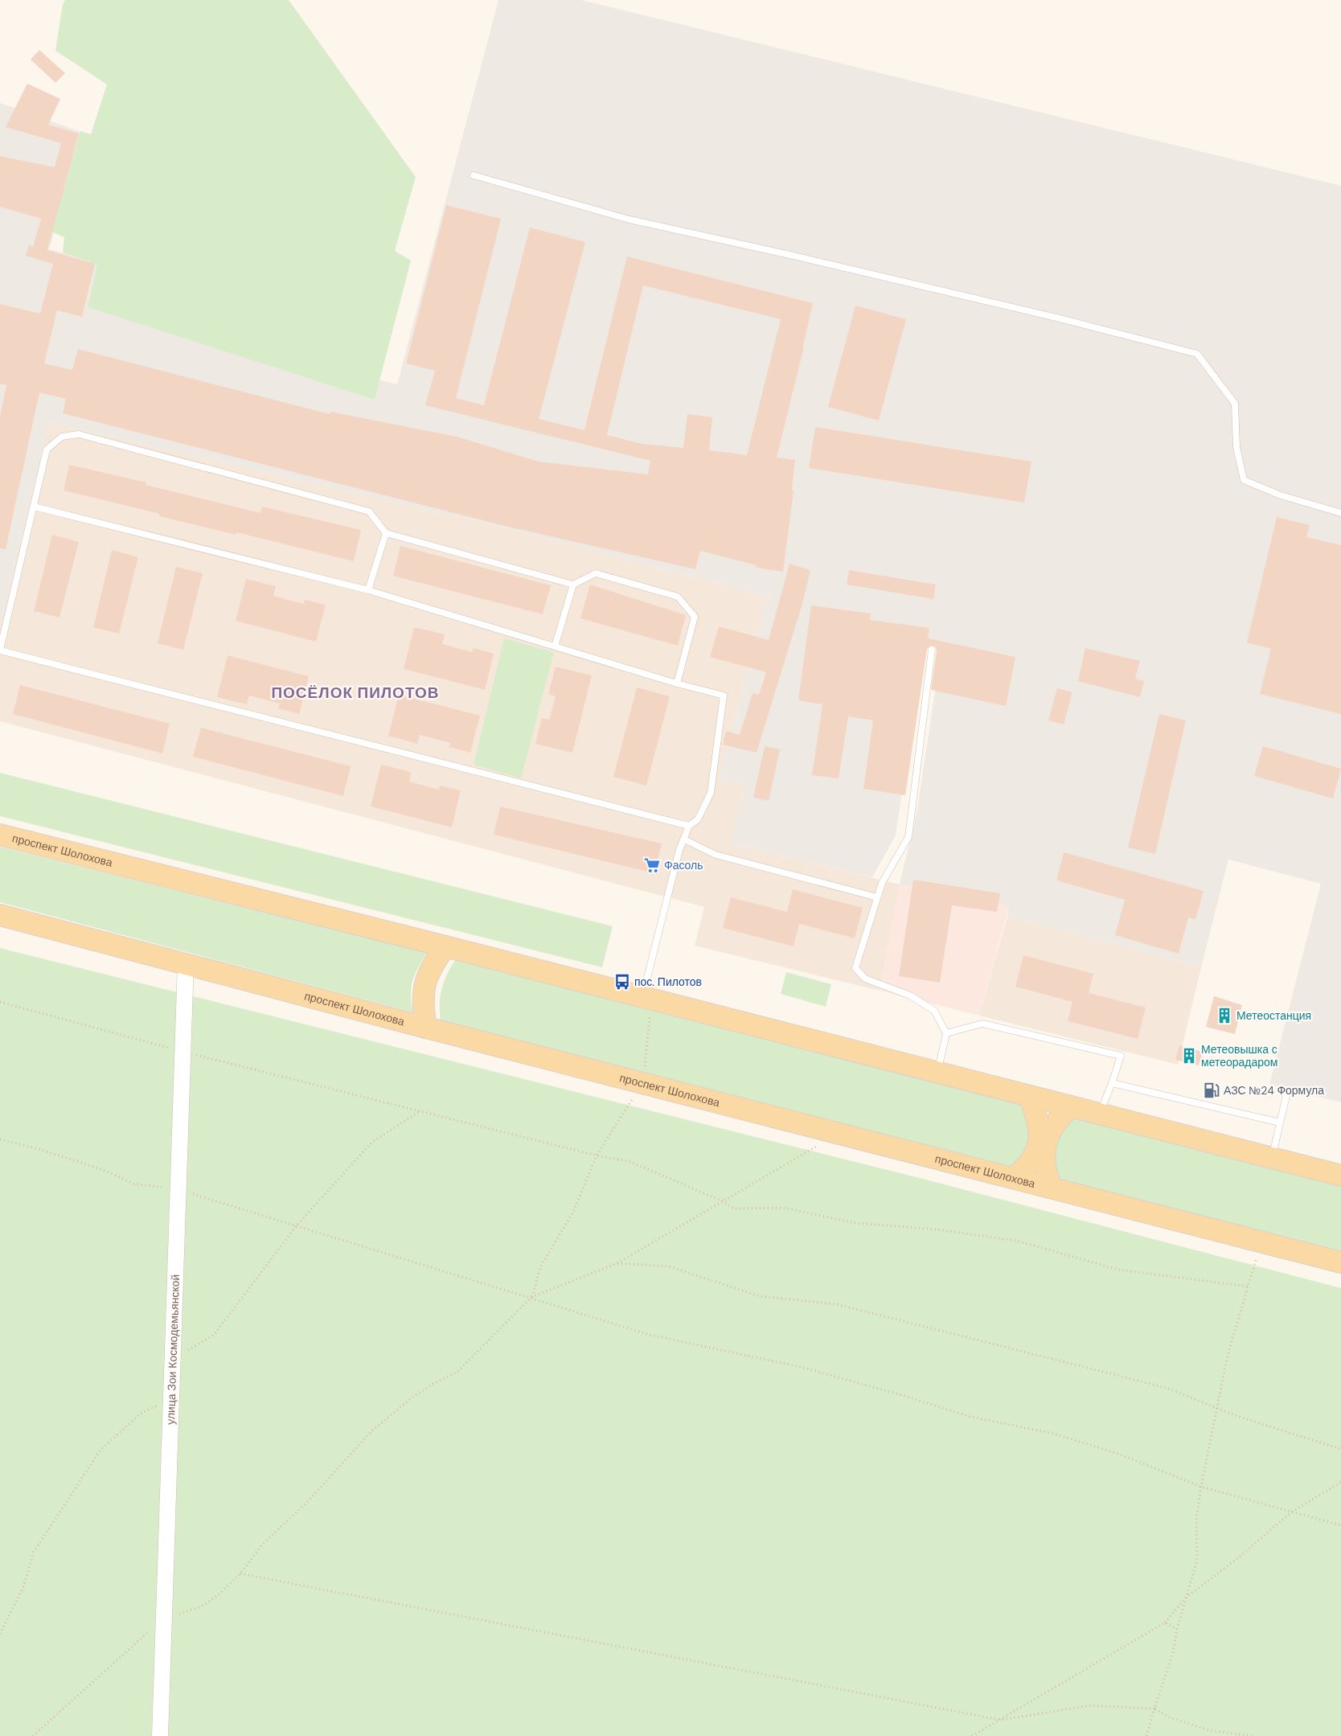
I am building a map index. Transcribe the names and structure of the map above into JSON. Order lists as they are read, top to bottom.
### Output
{
  "streets": {
    "main road": ["проспект Шолохова"],
    "street": ["улица Зои Космодемьянской"]
  },
  "crossings": [
    ["проспект Шолохова", "улица Зои Космодемьянской"]
  ],
  "districts": ["ПОСЁЛОК ПИЛОТОВ"],
  "places": {
    "supermarket": ["Фасоль"],
    "bus stop": ["пос. Пилотов"],
    "building": ["Метеостанция", "Метеовышка с метеорадаром"],
    "fuel station": ["АЗС №24 Формула"]
  }
}
